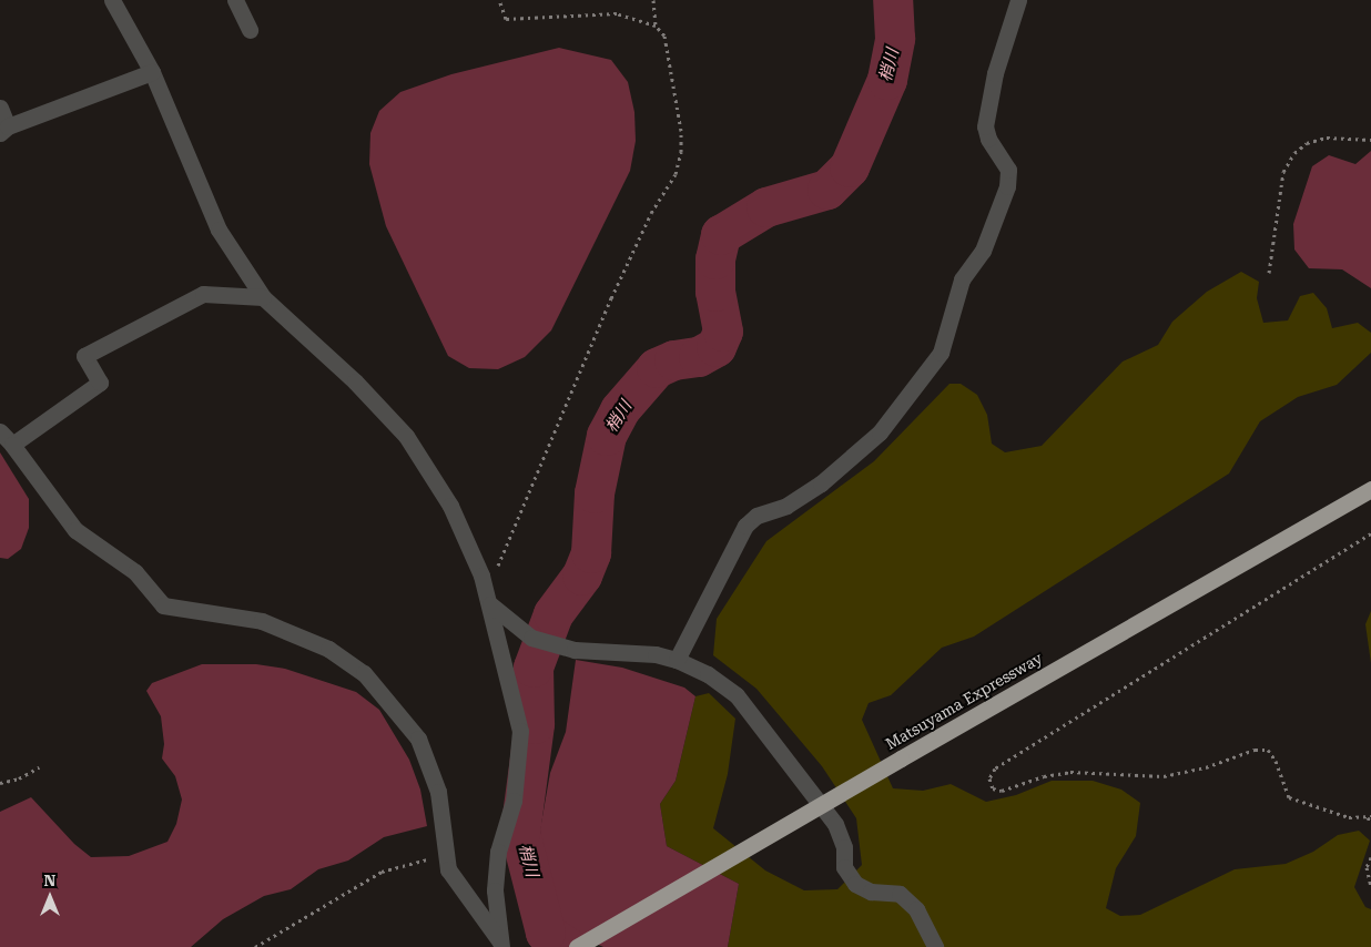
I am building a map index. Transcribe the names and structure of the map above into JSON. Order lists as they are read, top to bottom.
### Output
{
  "streets": {
    "highway": ["Matsuyama Expressway"]
  },
  "water": ["梢川"],
  "north": "top"
}
